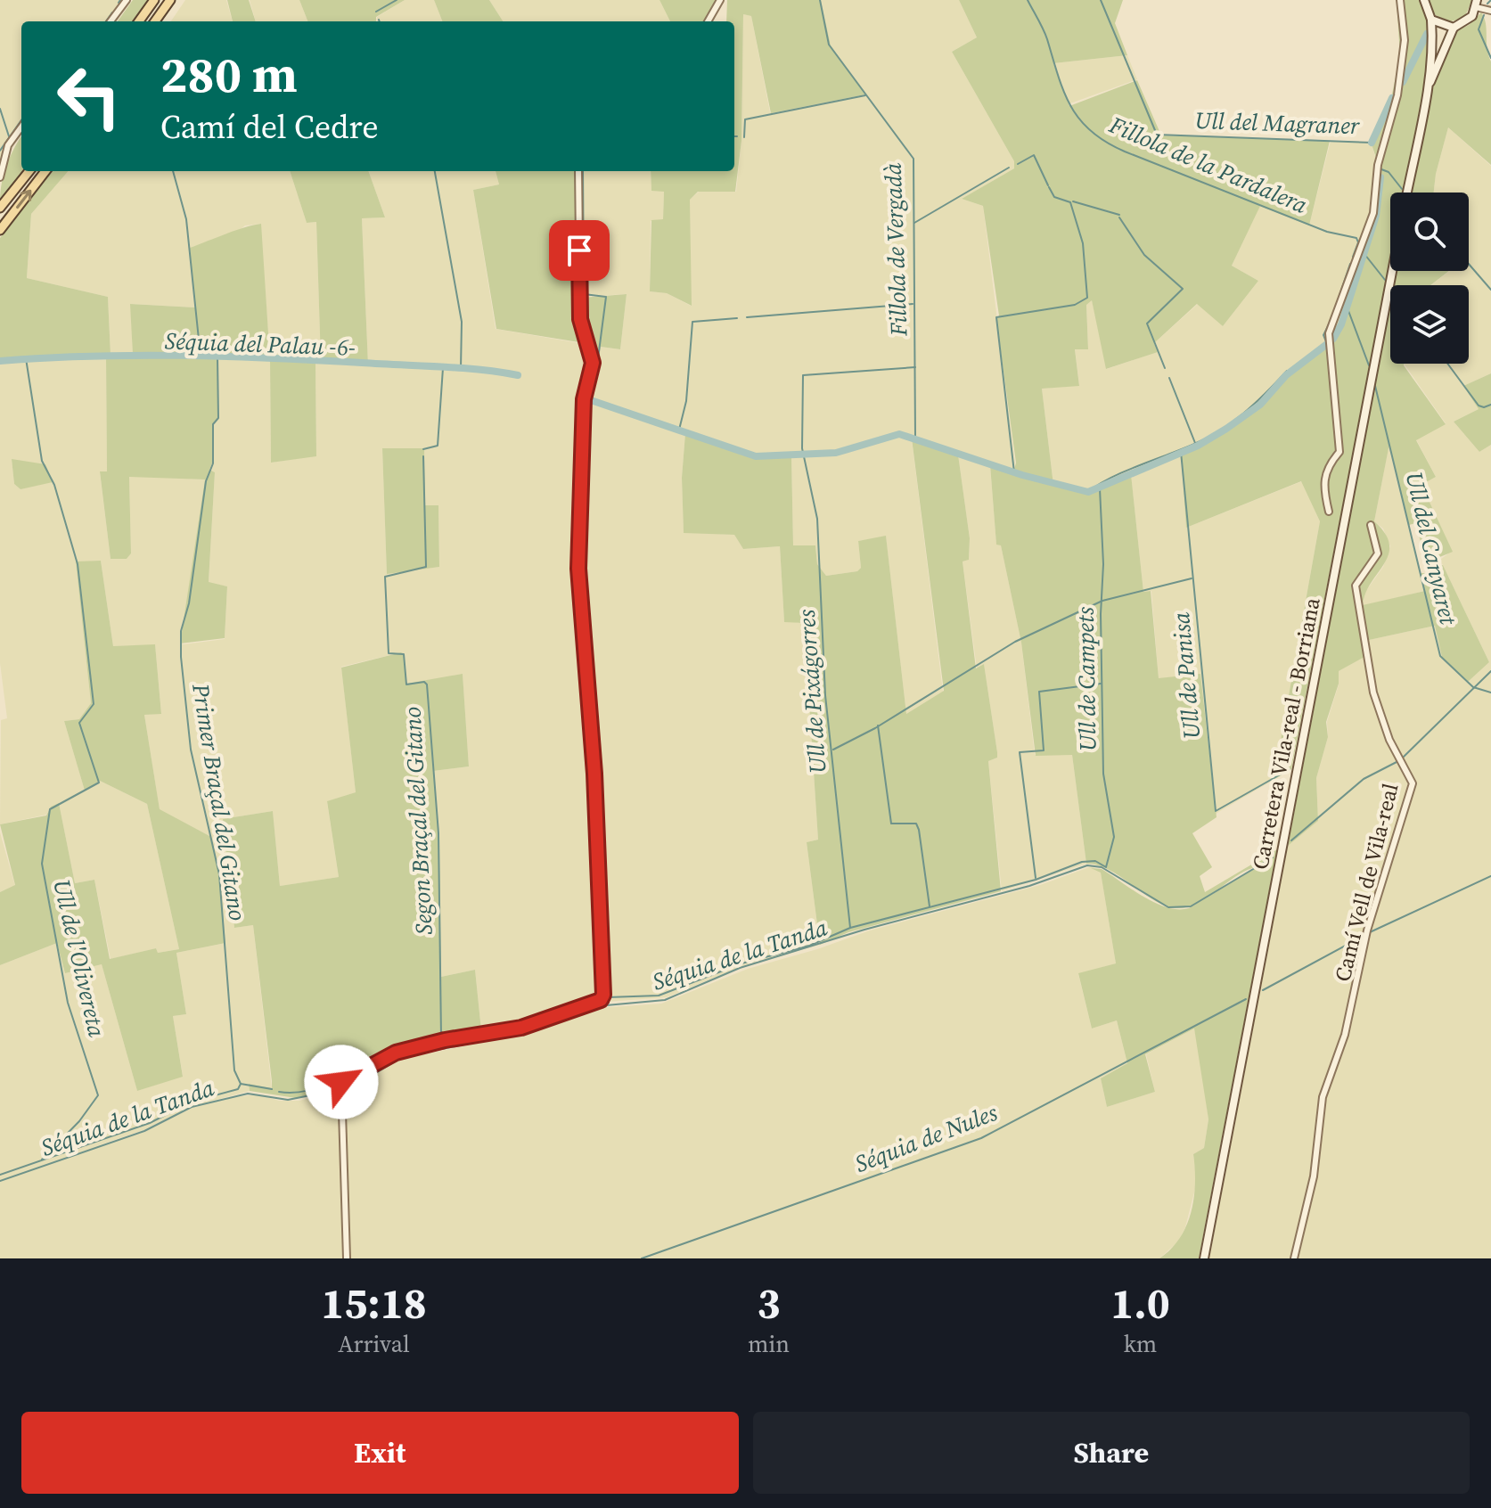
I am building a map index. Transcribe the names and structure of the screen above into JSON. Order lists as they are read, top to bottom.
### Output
{
  "streets": {
    "main road": ["Carretera Vila-real - Borriana"],
    "street": ["Camí Vell de Vila-real"]
  },
  "water": [
    "Ull del Magraner",
    "Fillola de la Pardalera",
    "Fillola de Vergadà",
    "Séquia del Palau -6-",
    "Ull del Canyaret",
    "Ull de Panisa",
    "Ull de Campets",
    "Ull de Pixágorres",
    "Primer Braçal del Gitano",
    "Segon Braçal del Gitano",
    "Séquia de la Tanda",
    "Ull de l'Olivereta",
    "Séquia de Nules"
  ],
  "page": {
    "turn": ["280 m", "Camí del Cedre"],
    "eta": [
      "15:18",
      "Arrival",
      "3",
      "min",
      "1.0",
      "km"
    ],
    "buttons": ["Exit", "Share"]
  }
}
